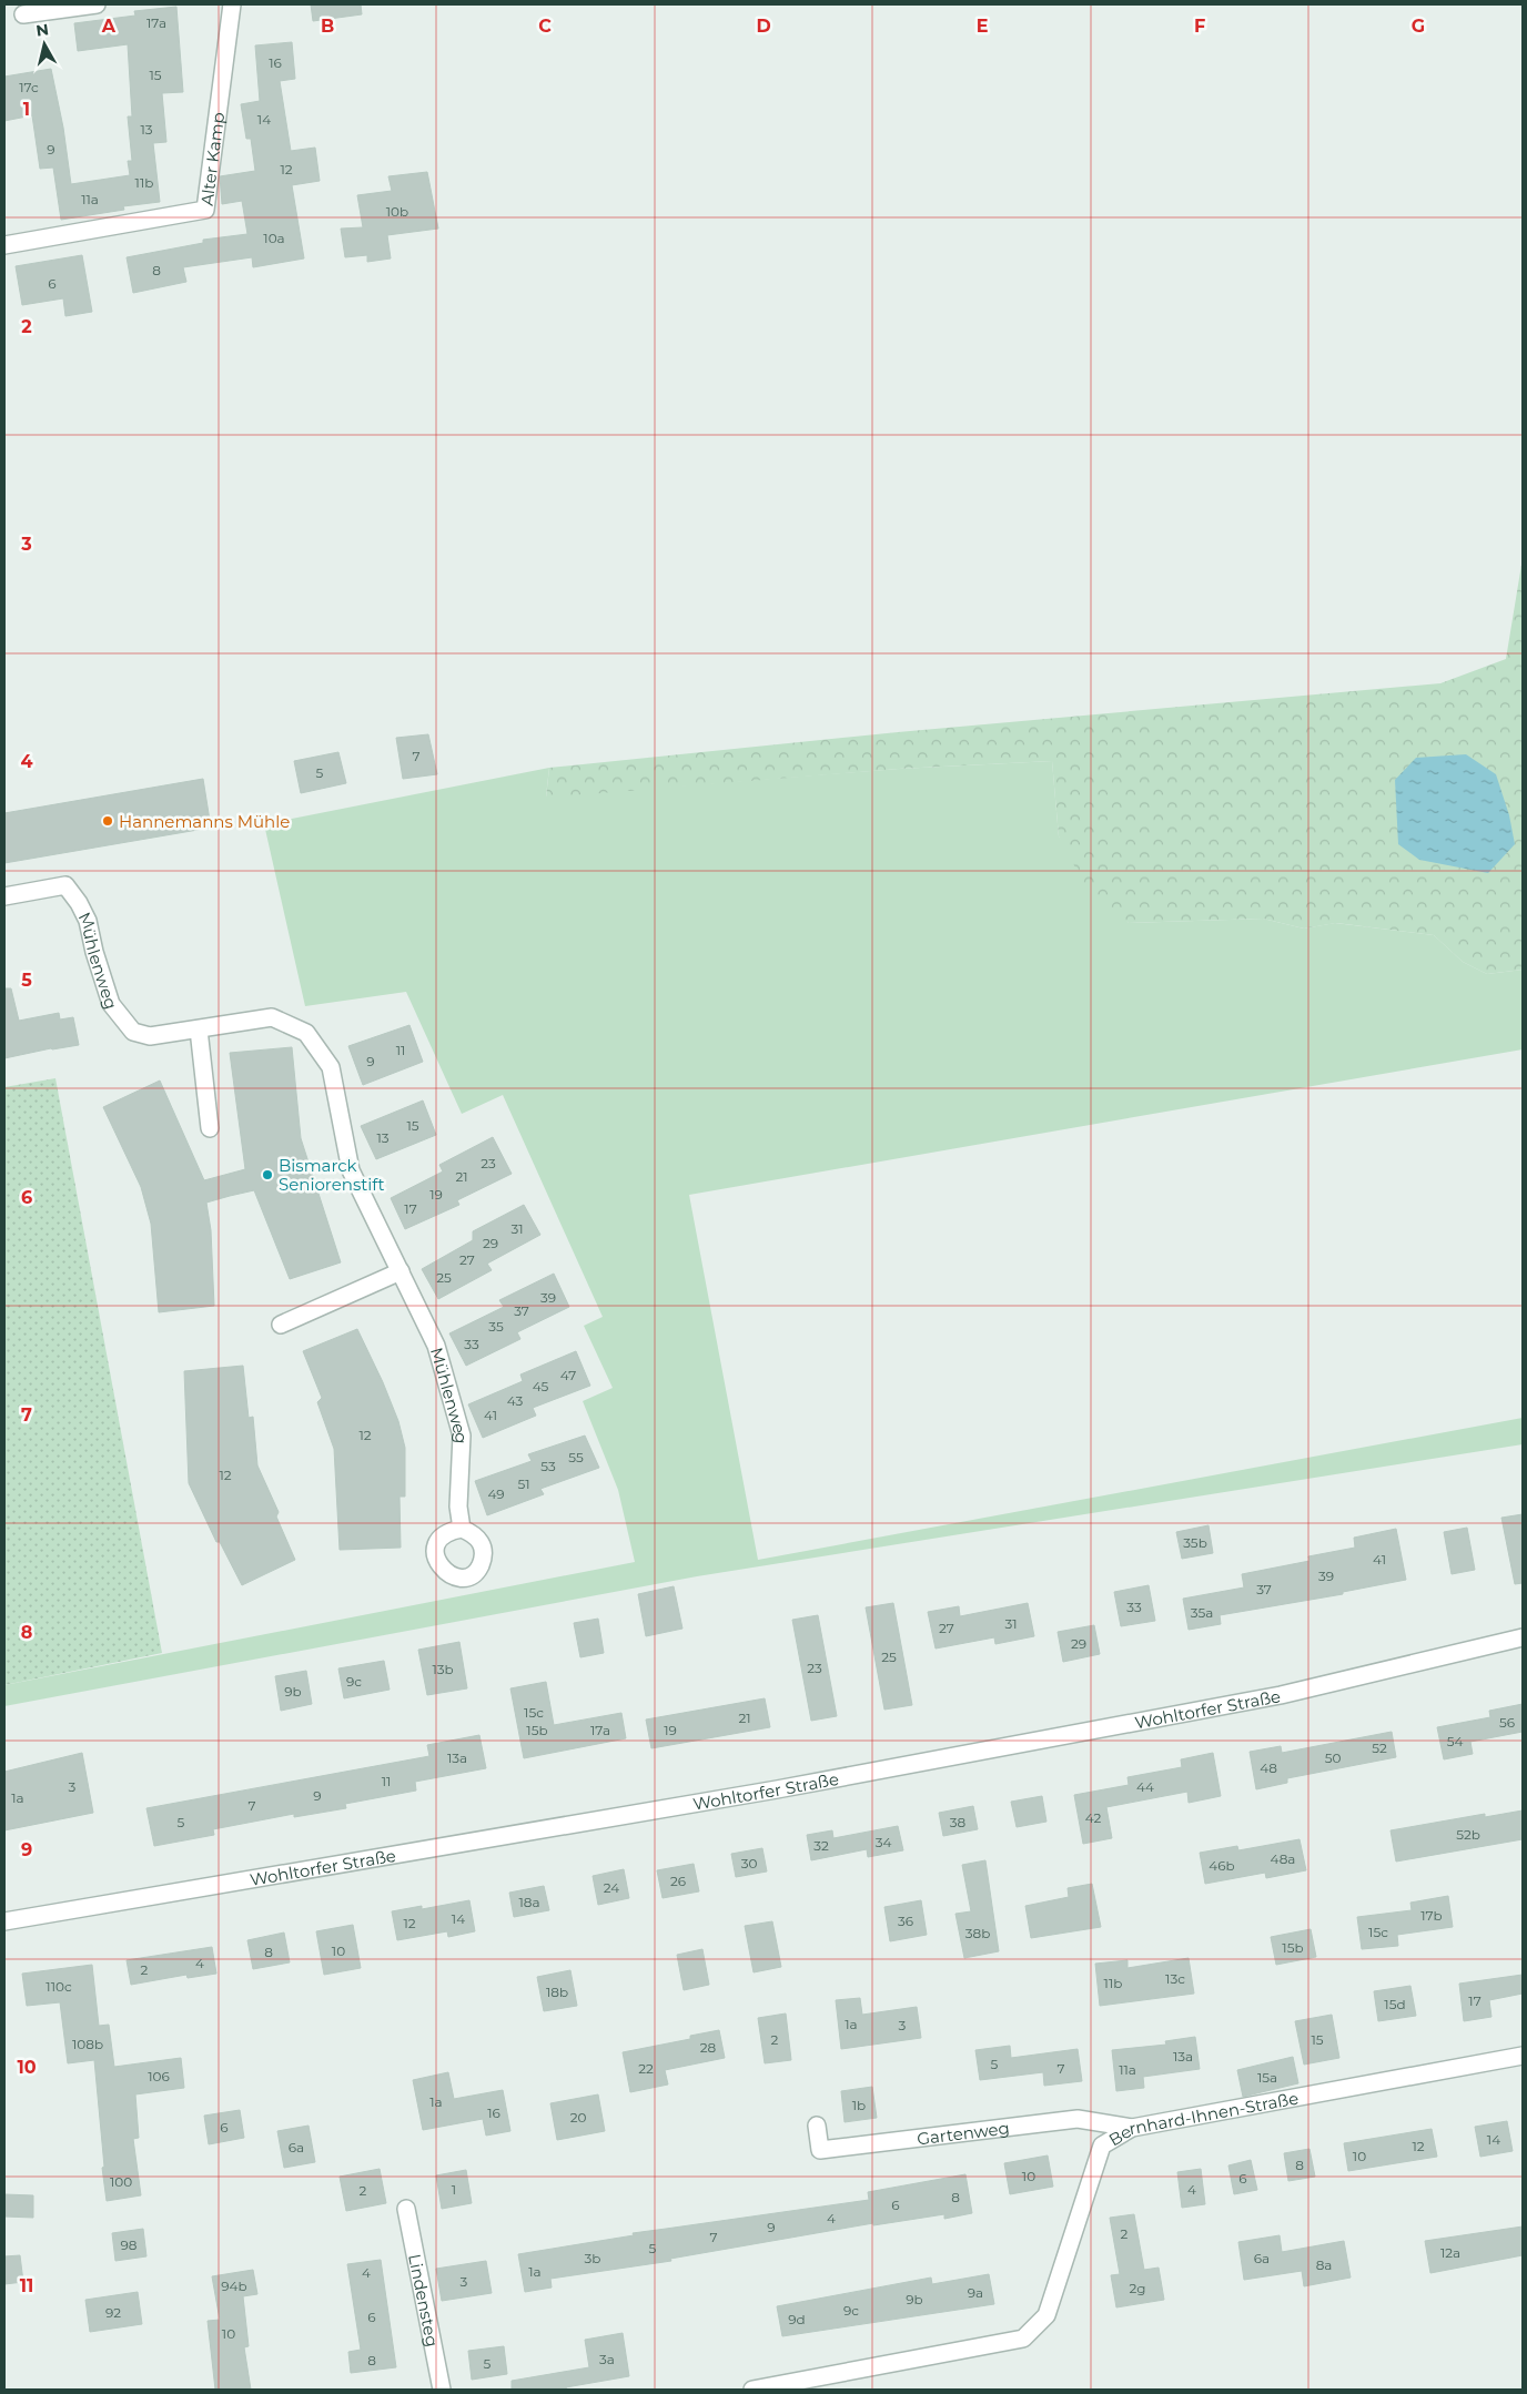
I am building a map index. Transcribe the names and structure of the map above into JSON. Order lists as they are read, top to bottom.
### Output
{
  "streets": {
    "street": [
      "Alter Kamp",
      "Mühlenweg",
      "Wohltorfer Straße",
      "Bernhard-Ihnen-Straße",
      "Gartenweg",
      "Lindensteg"
    ]
  },
  "crossings": [
    ["Bernhard-Ihnen-Straße", "Gartenweg"]
  ],
  "places": ["Hannemanns Mühle", "Bismarck Seniorenstift"],
  "house_numbers": [
    "17a",
    "16",
    "15",
    "17c",
    "14",
    "13",
    "9",
    "12",
    "11b",
    "11a",
    "10b",
    "10a",
    "8",
    "6",
    "7",
    "5",
    "11",
    "9",
    "15",
    "13",
    "23",
    "21",
    "19",
    "17",
    "31",
    "29",
    "27",
    "25",
    "39",
    "37",
    "35",
    "33",
    "47",
    "45",
    "43",
    "41",
    "12",
    "55",
    "53",
    "12",
    "51",
    "49",
    "35b",
    "41",
    "39",
    "37",
    "33",
    "35a",
    "31",
    "27",
    "29",
    "25",
    "23",
    "13b",
    "9c",
    "9b",
    "15c",
    "21",
    "56",
    "15b",
    "17a",
    "19",
    "54",
    "52",
    "13a",
    "50",
    "48",
    "11",
    "3",
    "44",
    "9",
    "1a",
    "7",
    "42",
    "5",
    "38",
    "52b",
    "34",
    "32",
    "48a",
    "30",
    "46b",
    "26",
    "24",
    "18a",
    "17b",
    "14",
    "36",
    "12",
    "15c",
    "38b",
    "15b",
    "10",
    "8",
    "4",
    "2",
    "13c",
    "11b",
    "110c",
    "18b",
    "17",
    "15d",
    "1a",
    "3",
    "2",
    "15",
    "108b",
    "28",
    "13a",
    "5",
    "22",
    "7",
    "11a",
    "106",
    "15a",
    "1a",
    "1b",
    "16",
    "20",
    "6",
    "14",
    "12",
    "6a",
    "10",
    "8",
    "10",
    "6",
    "100",
    "1",
    "4",
    "2",
    "8",
    "6",
    "4",
    "9",
    "2",
    "7",
    "98",
    "5",
    "12a",
    "3b",
    "6a",
    "8a",
    "1a",
    "4",
    "3",
    "94b",
    "2g",
    "9a",
    "9b",
    "9c",
    "92",
    "6",
    "9d",
    "10",
    "3a",
    "8",
    "5"
  ],
  "north": "top",
  "grid": {
    "columns": [
      "A",
      "B",
      "C",
      "D",
      "E",
      "F",
      "G"
    ],
    "rows": [
      "1",
      "2",
      "3",
      "4",
      "5",
      "6",
      "7",
      "8",
      "9",
      "10",
      "11"
    ]
  }
}
